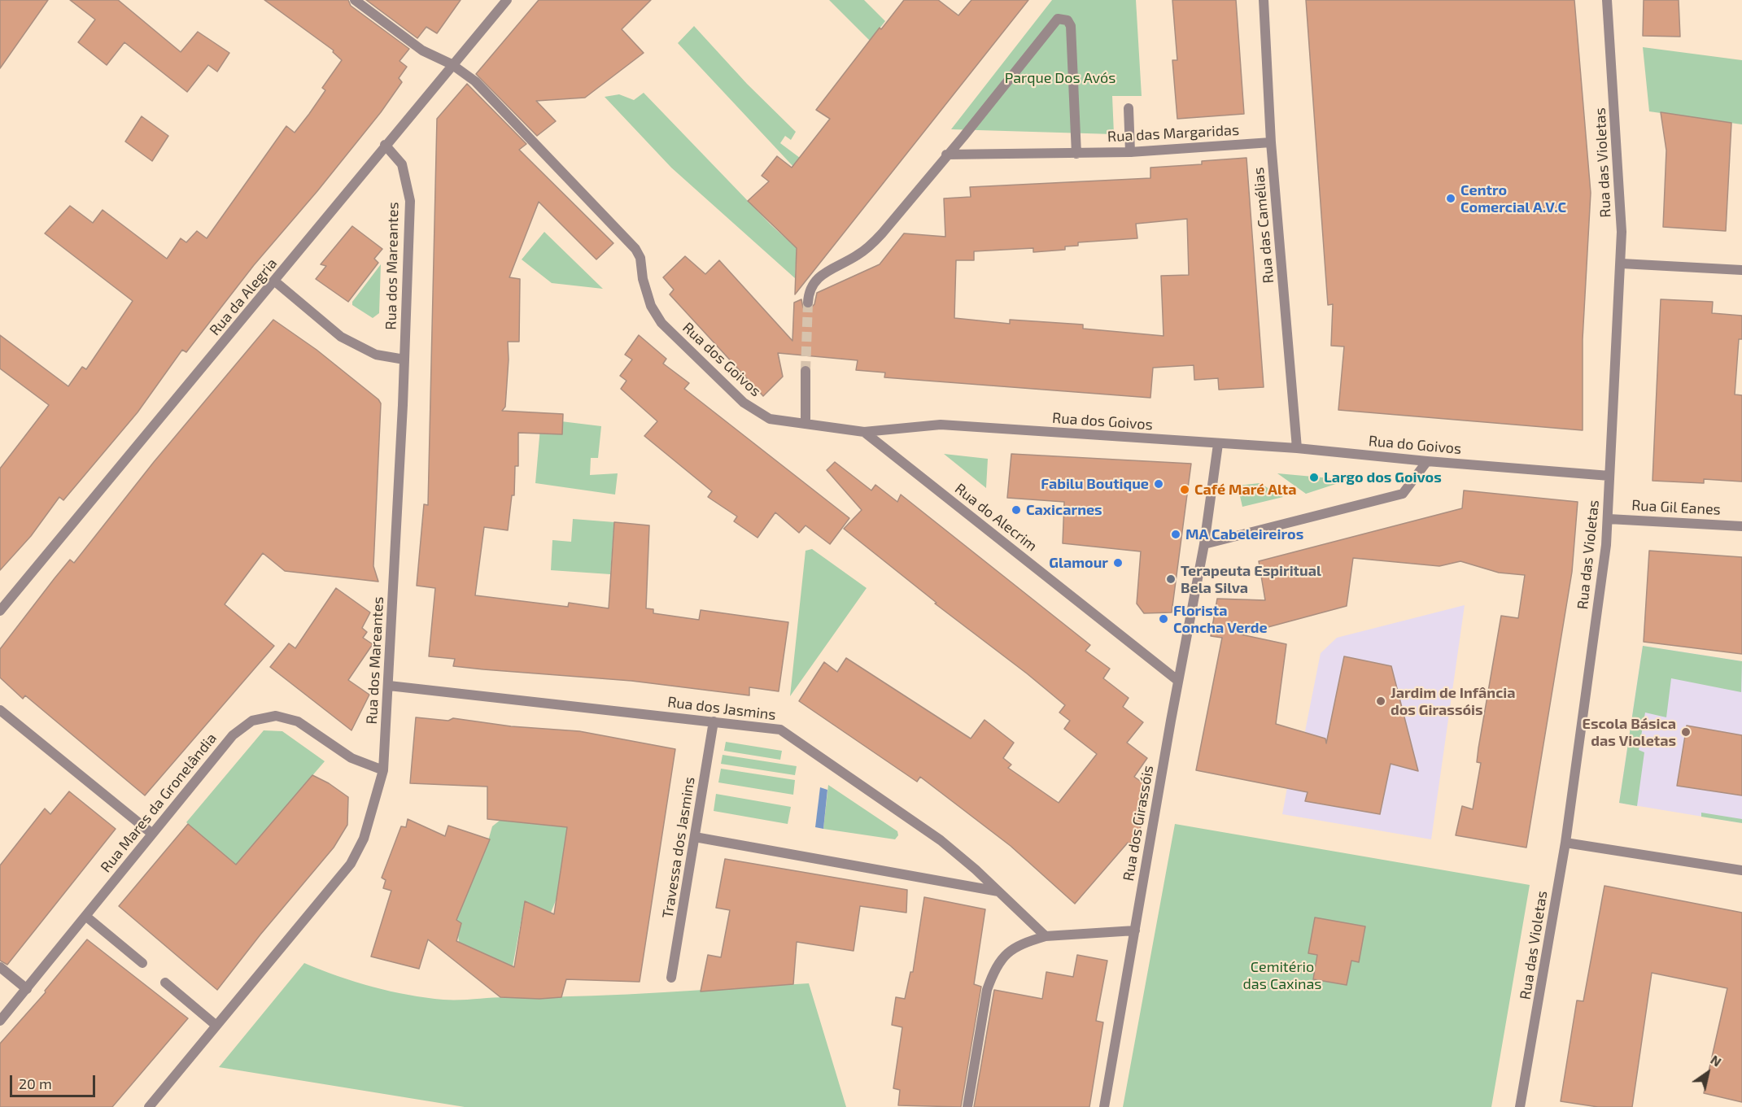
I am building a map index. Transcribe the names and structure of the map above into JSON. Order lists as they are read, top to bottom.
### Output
{
  "streets": {
    "street": [
      "Rua das Margaridas",
      "Rua das Violetas",
      "Rua das Camélias",
      "Rua dos Mareantes",
      "Rua da Alegria",
      "Rua dos Goivos",
      "Rua do Goivos",
      "Rua Gil Eanes",
      "Rua do Alecrim",
      "Rua dos Jasmins",
      "Rua Mares da Gronelândia",
      "Rua dos Girassóis",
      "Travessa dos Jasmins"
    ]
  },
  "crossings": [
    ["Rua das Margaridas", "Rua das Camélias"],
    ["Rua das Violetas", "Rua do Goivos"],
    ["Rua das Violetas", "Rua Gil Eanes"],
    ["Rua das Camélias", "Rua do Goivos"],
    ["Rua dos Mareantes", "Rua da Alegria"],
    ["Rua dos Mareantes", "Rua dos Jasmins"],
    ["Rua dos Mareantes", "Rua Mares da Gronelândia"],
    ["Rua da Alegria", "Rua dos Goivos"],
    ["Rua dos Goivos", "Rua do Goivos"],
    ["Rua dos Goivos", "Rua do Alecrim"],
    ["Rua dos Goivos", "Rua dos Girassóis"],
    ["Rua do Goivos", "Rua dos Girassóis"],
    ["Rua do Alecrim", "Rua dos Girassóis"],
    ["Rua dos Jasmins", "Travessa dos Jasmins"]
  ],
  "parks": ["Parque Dos Avós", "Cemitério das Caxinas"],
  "places": [
    "Centro Comercial A.V.C",
    "Largo dos Goivos",
    "Fabilu Boutique",
    "Café Maré Alta",
    "Caxicarnes",
    "MA Cabeleireiros",
    "Glamour",
    "Terapeuta Espiritual Bela Silva",
    "Florista Concha Verde",
    "Jardim de Infância dos Girassóis",
    "Escola Básica das Violetas"
  ],
  "scale_bar": "20 m",
  "north": "top right"
}
